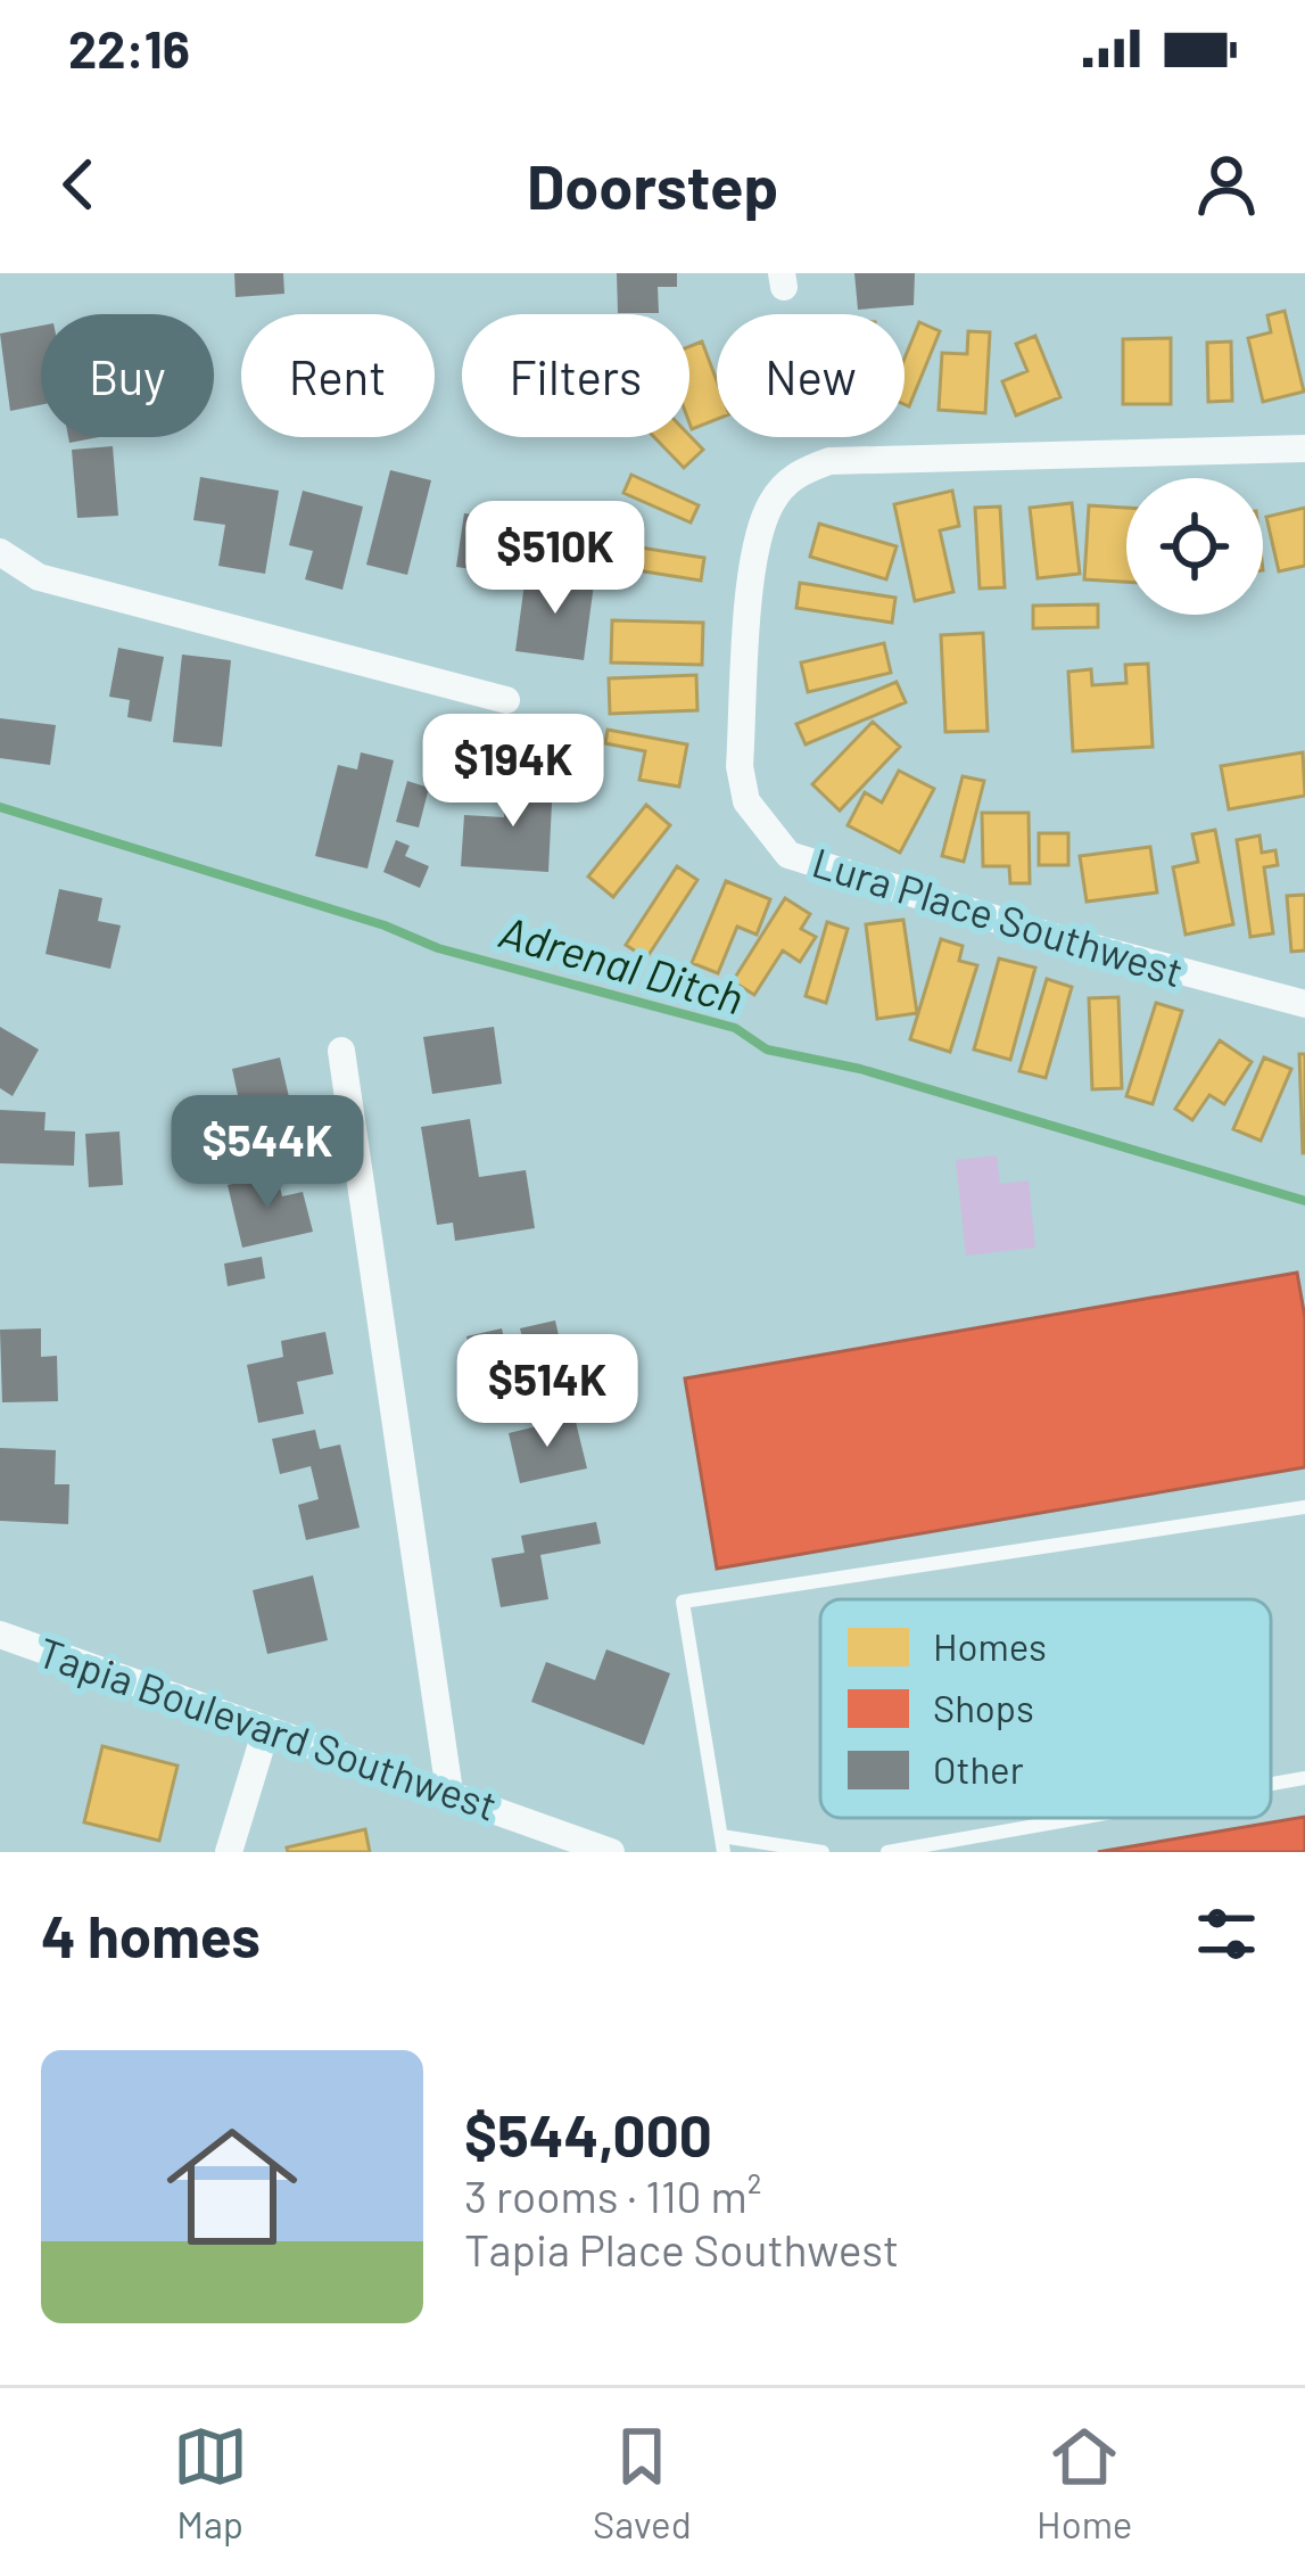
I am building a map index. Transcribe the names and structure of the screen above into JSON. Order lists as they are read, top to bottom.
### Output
{
  "streets": {
    "street": ["Lura Place Southwest", "Tapia Boulevard Southwest"]
  },
  "water": ["Adrenal Ditch"],
  "legend": ["Homes", "Shops", "Other"],
  "page": {
    "status": "22:16",
    "header": "Doorstep",
    "chip": [
      "Buy",
      "Rent",
      "Filters",
      "New"
    ],
    "price": [
      "$510K",
      "$194K",
      "$544K",
      "$514K"
    ],
    "heading": "4 homes",
    "list": [
      {
        "name": "$544,000",
        "note": "3 rooms · 110 m² · Tapia Place Southwest"
      }
    ],
    "tabs": ["Map", "Saved", "Home"]
  }
}
